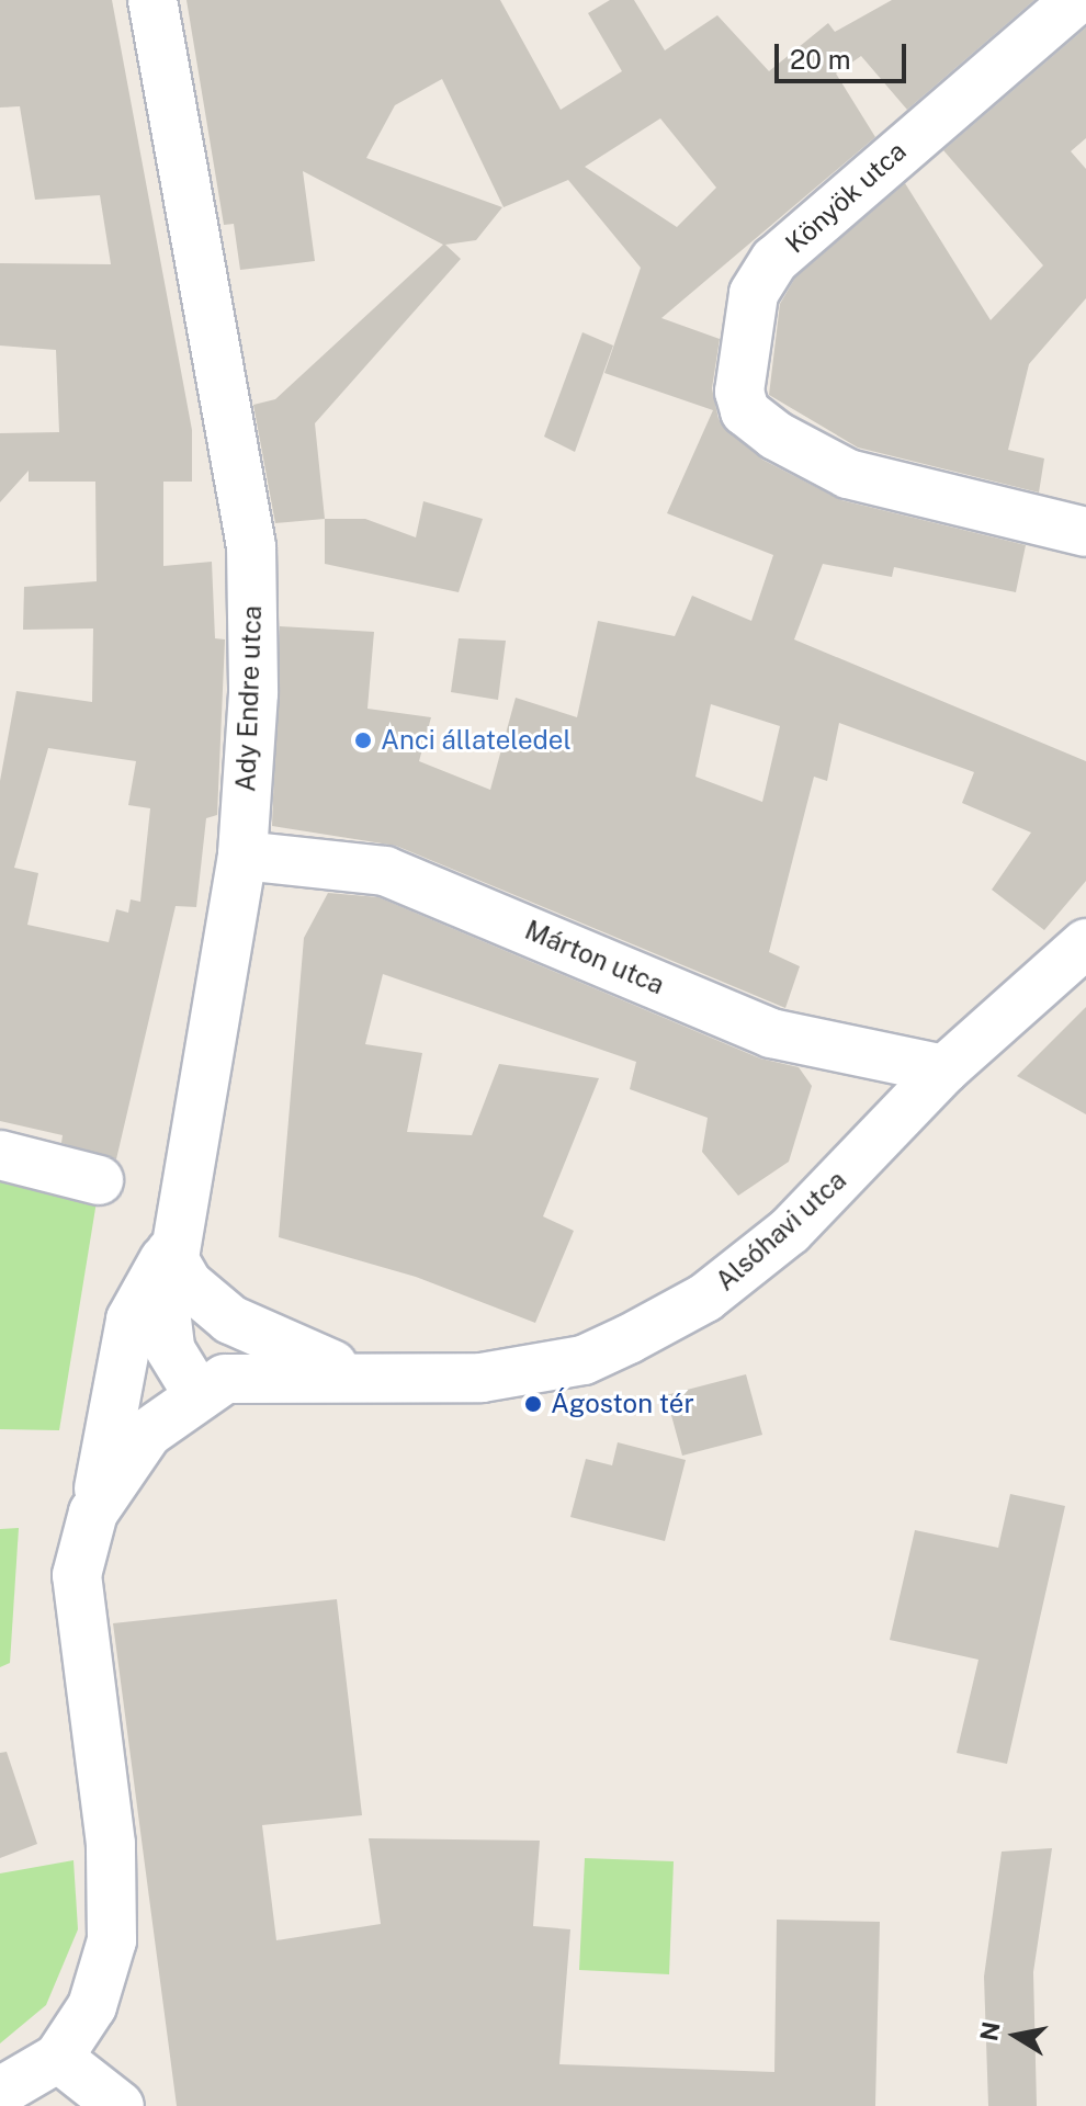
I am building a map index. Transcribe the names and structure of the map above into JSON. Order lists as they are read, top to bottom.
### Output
{
  "streets": {
    "street": [
      "Könyök utca",
      "Ady Endre utca",
      "Márton utca",
      "Alsóhavi utca"
    ]
  },
  "crossings": [
    ["Ady Endre utca", "Márton utca"],
    ["Ady Endre utca", "Alsóhavi utca"],
    ["Márton utca", "Alsóhavi utca"]
  ],
  "places": ["Anci állateledel", "Ágoston tér"],
  "scale_bar": "20 m",
  "north": "left"
}
